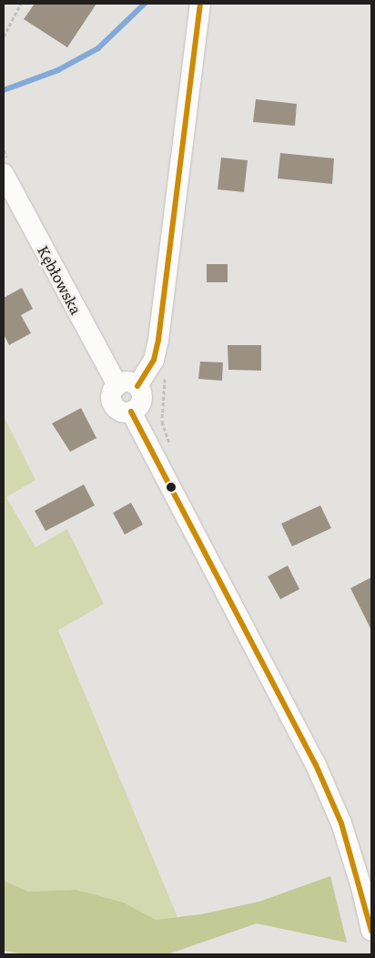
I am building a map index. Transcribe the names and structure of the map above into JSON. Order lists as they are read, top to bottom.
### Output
{
  "streets": {
    "street": ["Kębłowska"]
  }
}
